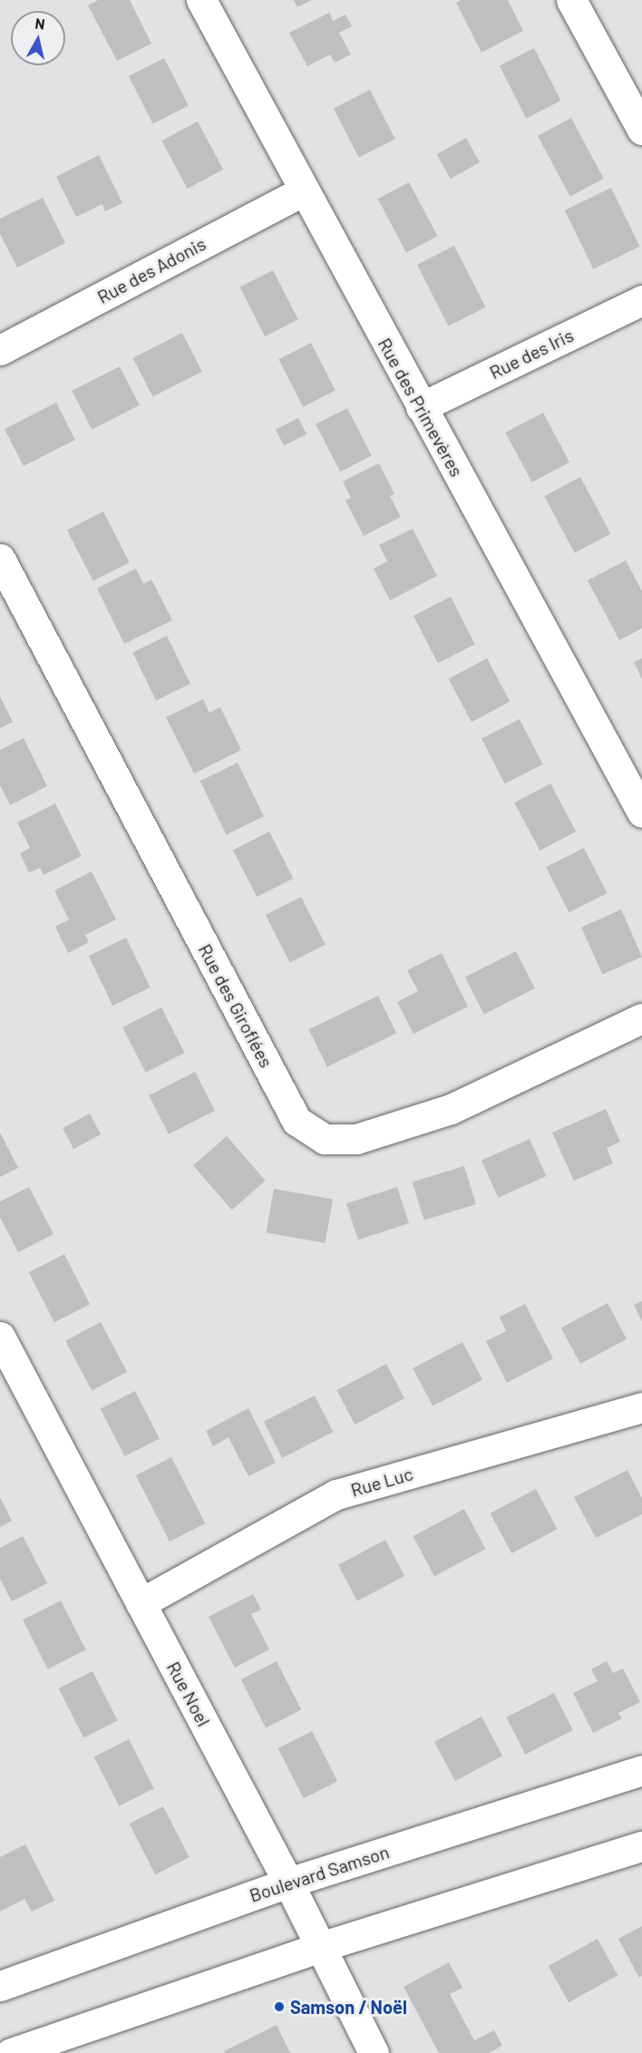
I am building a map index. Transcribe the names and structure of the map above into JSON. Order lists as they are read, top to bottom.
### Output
{
  "streets": {
    "street": [
      "Rue des Adonis",
      "Rue des Iris",
      "Rue des Primevères",
      "Rue des Giroflées",
      "Rue Luc",
      "Rue Noel",
      "Boulevard Samson"
    ]
  },
  "crossings": [
    ["Rue des Adonis", "Rue des Primevères"],
    ["Rue des Iris", "Rue des Primevères"],
    ["Rue Luc", "Rue Noel"],
    ["Rue Noel", "Boulevard Samson"]
  ],
  "places": ["Samson / Noël"],
  "north": "top"
}
